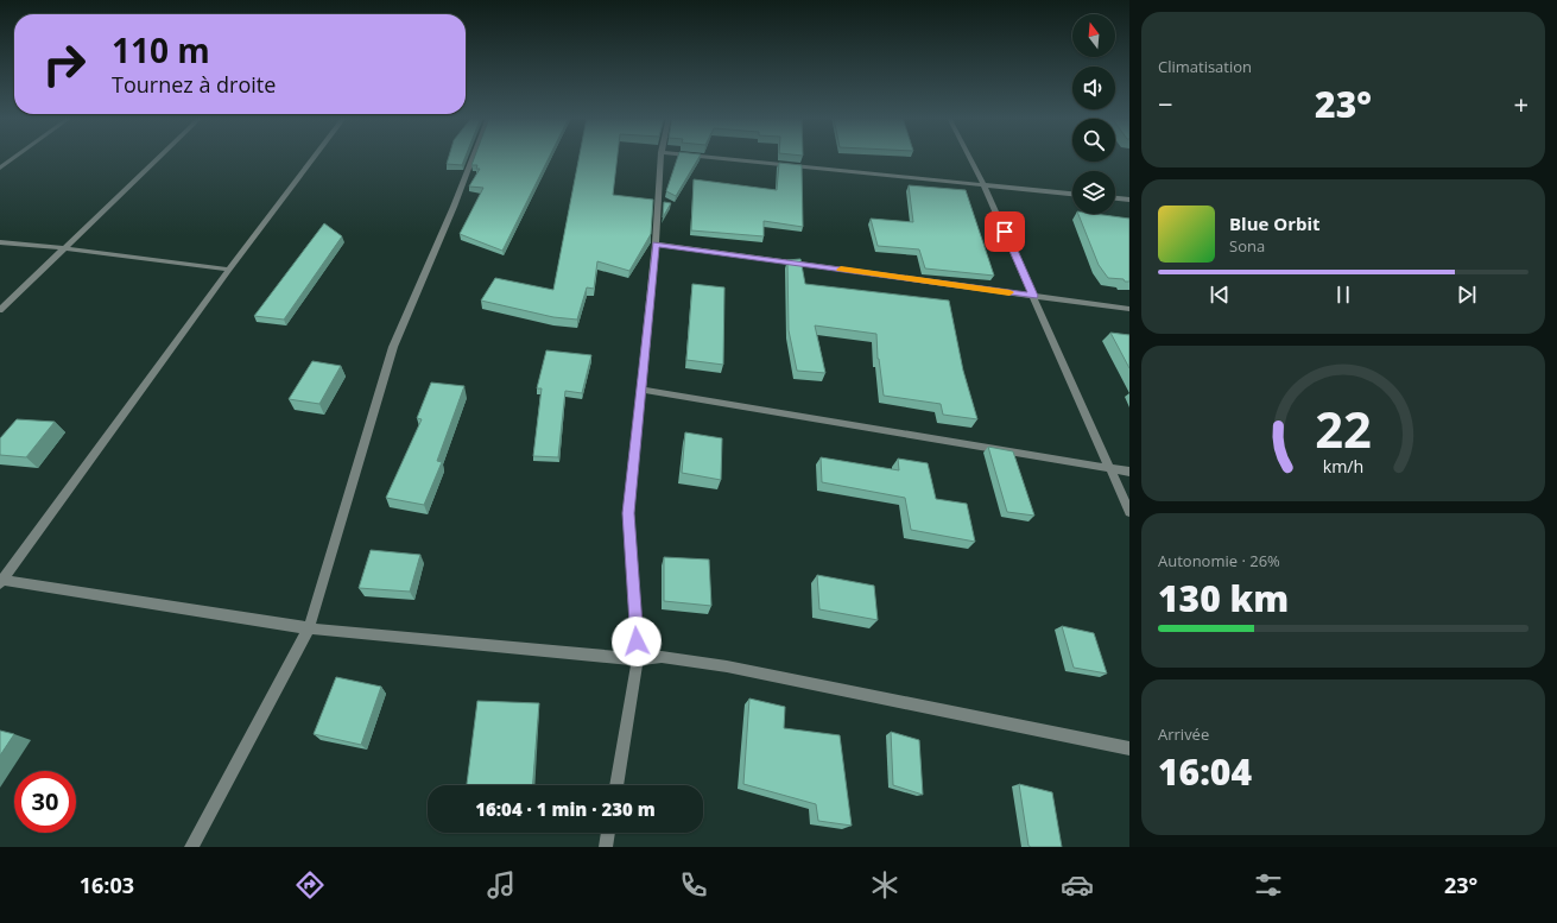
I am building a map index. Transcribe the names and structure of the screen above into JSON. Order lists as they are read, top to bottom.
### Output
{
  "north": "top",
  "page": {
    "tile": [
      "Climatisation",
      ["Autonomie · 26%", "130 km"],
      ["Arrivée", "16:04"]
    ],
    "turn": ["110 m", "Tournez à droite"],
    "heat": ["−", "23°", "+"],
    "song": ["Blue Orbit", "Sona"],
    "limit": "30",
    "trip": "16:04 · 1 min · 230 m",
    "tabs": ["16:03", "23°"],
    "gauge": ["22", "km/h"]
  }
}
